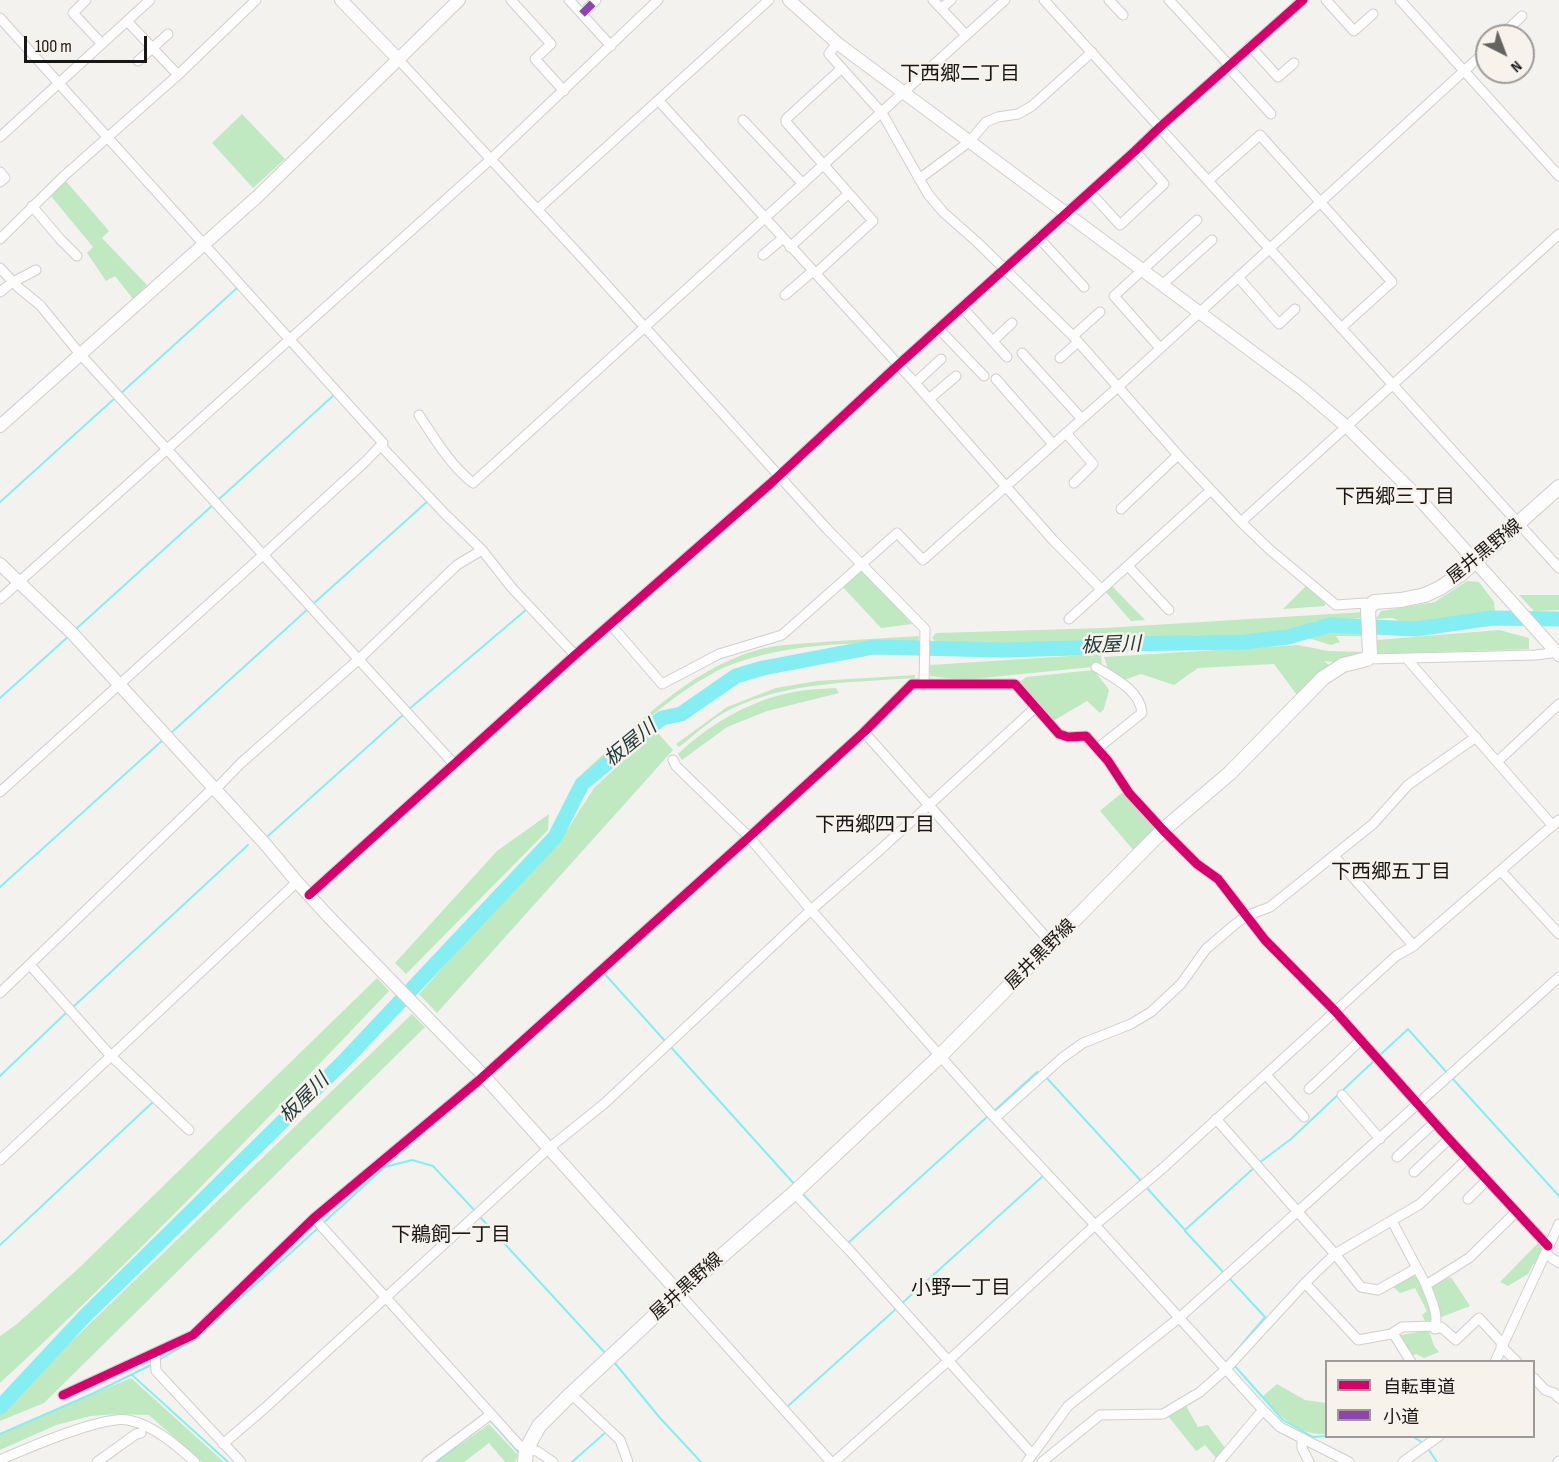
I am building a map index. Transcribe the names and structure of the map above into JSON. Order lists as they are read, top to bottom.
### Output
{
  "streets": {
    "main road": ["屋井黒野線"]
  },
  "districts": [
    "下西郷二丁目",
    "下西郷三丁目",
    "下西郷四丁目",
    "下西郷五丁目",
    "下鵜飼一丁目",
    "小野一丁目"
  ],
  "water": ["板屋川"],
  "legend": ["自転車道", "小道"],
  "scale_bar": "100 m",
  "north": "bottom right"
}
